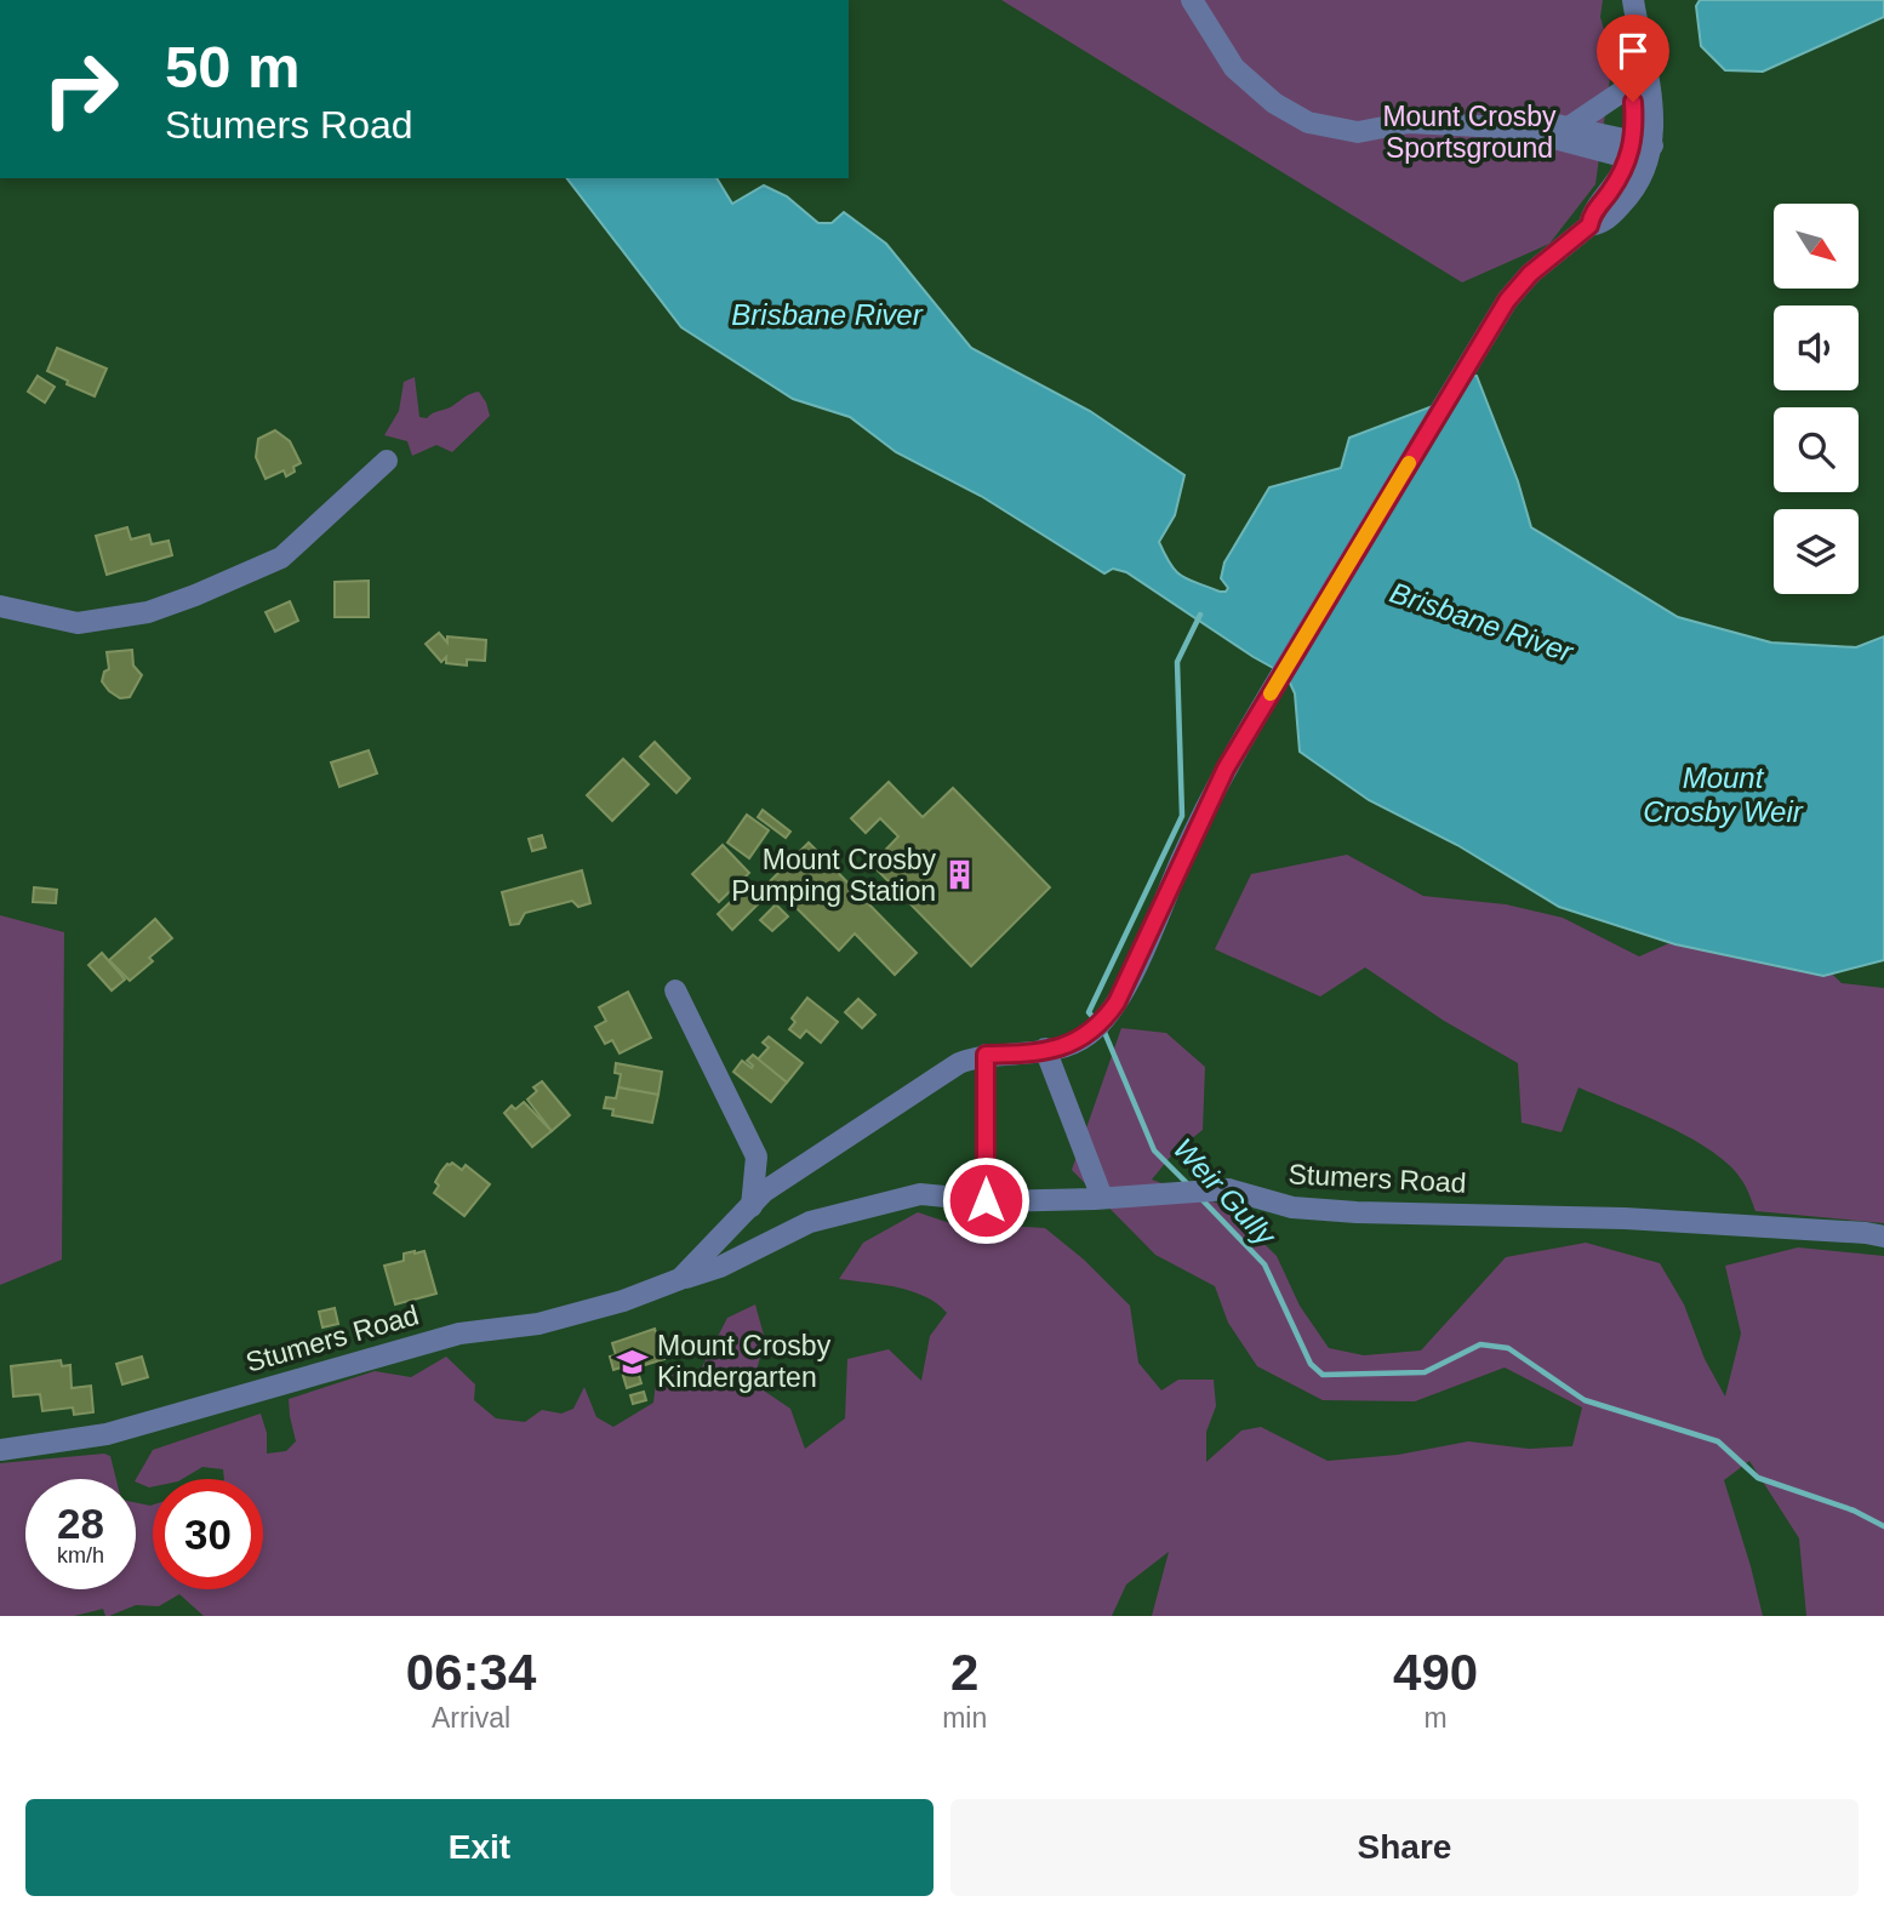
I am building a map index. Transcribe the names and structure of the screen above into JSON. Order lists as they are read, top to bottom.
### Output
{
  "streets": {
    "street": ["Stumers Road"]
  },
  "water": ["Brisbane River", "Mount Crosby Weir", "Weir Gully"],
  "parks": ["Mount Crosby Sportsground"],
  "places": {
    "building": ["Mount Crosby Pumping Station"],
    "school or university": ["Mount Crosby Kindergarten"]
  },
  "north": "bottom right",
  "page": {
    "turn": ["50 m", "Stumers Road"],
    "speed": "28 km/h",
    "limit": "30",
    "eta": [
      "06:34",
      "Arrival",
      "2",
      "min",
      "490",
      "m"
    ],
    "buttons": ["Exit", "Share"]
  }
}
